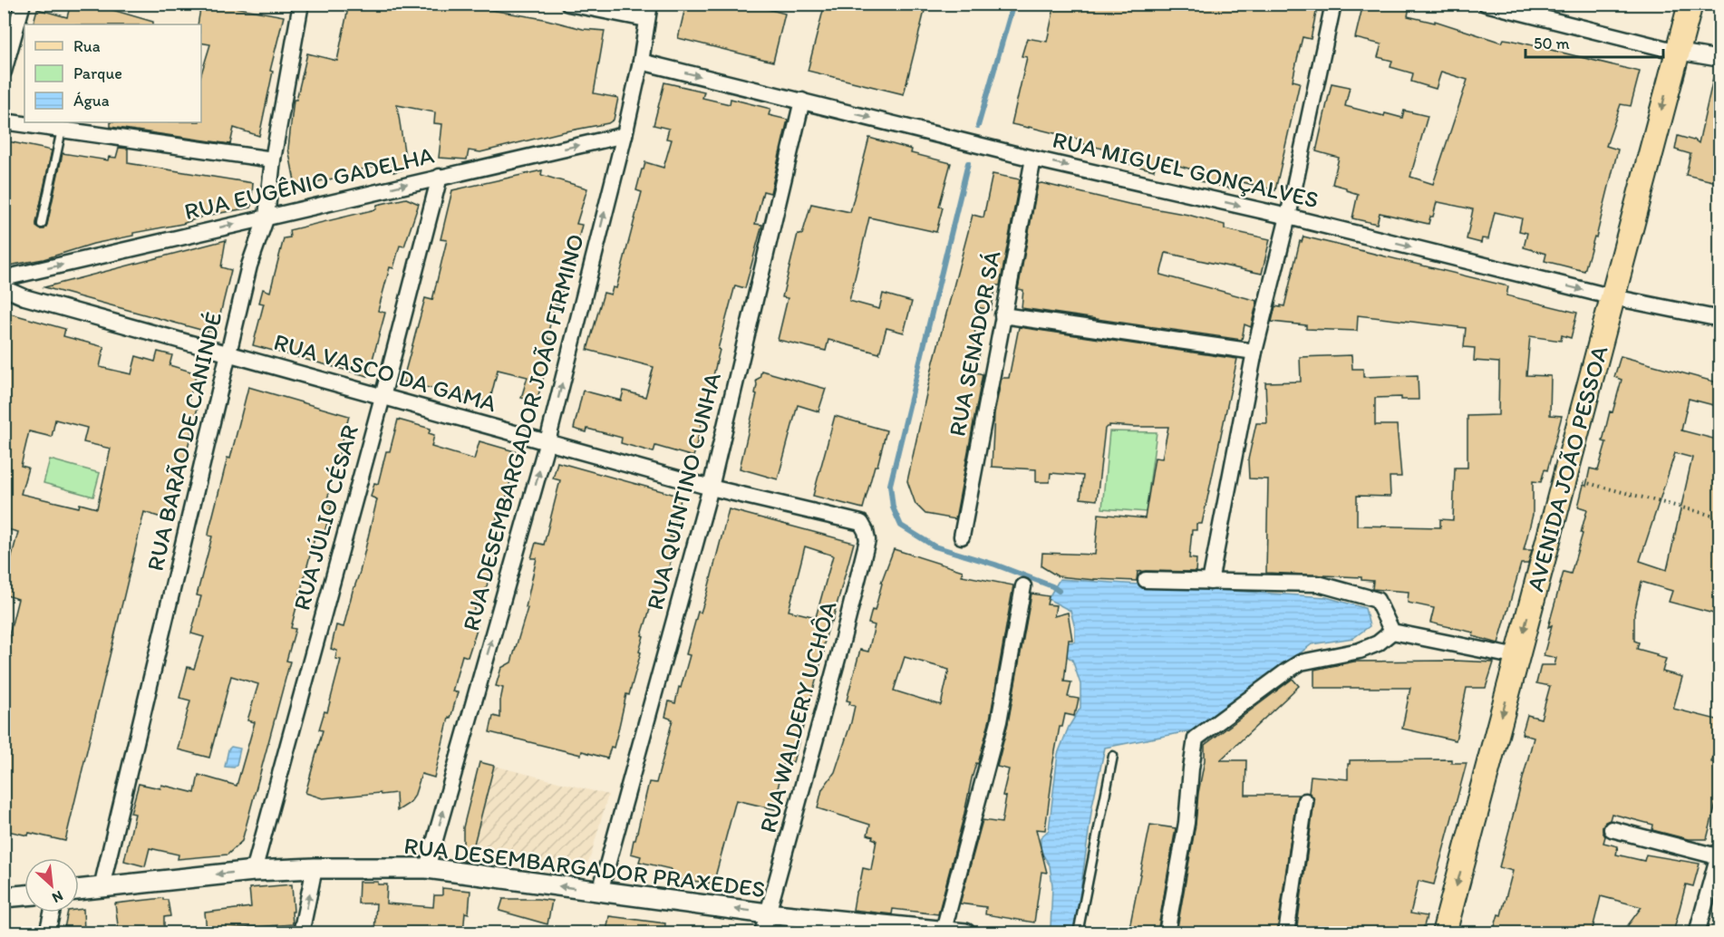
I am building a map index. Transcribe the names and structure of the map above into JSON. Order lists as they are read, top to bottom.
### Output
{
  "streets": {
    "main road": ["AVENIDA JOÃO PESSOA"],
    "street": [
      "RUA MIGUEL GONÇALVES",
      "RUA EUGÊNIO GADELHA",
      "RUA SENADOR SÁ",
      "RUA VASCO DA GAMA",
      "RUA DESEMBARGADOR JOÃO FIRMINO",
      "RUA BARÃO DE CANINDÉ",
      "RUA QUINTINO CUNHA",
      "RUA JÚLIO CÉSAR",
      "RUA WALDERY UCHÔA",
      "RUA DESEMBARGADOR PRAXEDES"
    ]
  },
  "crossings": [
    ["RUA MIGUEL GONÇALVES", "RUA SENADOR SÁ"],
    ["RUA MIGUEL GONÇALVES", "RUA DESEMBARGADOR JOÃO FIRMINO"],
    ["RUA MIGUEL GONÇALVES", "AVENIDA JOÃO PESSOA"],
    ["RUA MIGUEL GONÇALVES", "RUA QUINTINO CUNHA"],
    ["RUA EUGÊNIO GADELHA", "RUA DESEMBARGADOR JOÃO FIRMINO"],
    ["RUA EUGÊNIO GADELHA", "RUA BARÃO DE CANINDÉ"],
    ["RUA EUGÊNIO GADELHA", "RUA JÚLIO CÉSAR"],
    ["RUA VASCO DA GAMA", "RUA DESEMBARGADOR JOÃO FIRMINO"],
    ["RUA VASCO DA GAMA", "RUA BARÃO DE CANINDÉ"],
    ["RUA VASCO DA GAMA", "RUA QUINTINO CUNHA"],
    ["RUA VASCO DA GAMA", "RUA JÚLIO CÉSAR"],
    ["RUA VASCO DA GAMA", "RUA WALDERY UCHÔA"],
    ["RUA DESEMBARGADOR JOÃO FIRMINO", "RUA DESEMBARGADOR PRAXEDES"],
    ["RUA BARÃO DE CANINDÉ", "RUA DESEMBARGADOR PRAXEDES"],
    ["RUA QUINTINO CUNHA", "RUA DESEMBARGADOR PRAXEDES"],
    ["RUA JÚLIO CÉSAR", "RUA DESEMBARGADOR PRAXEDES"],
    ["RUA WALDERY UCHÔA", "RUA DESEMBARGADOR PRAXEDES"]
  ],
  "one_way": [
    "RUA MIGUEL GONÇALVES",
    "RUA DESEMBARGADOR JOÃO FIRMINO",
    "AVENIDA JOÃO PESSOA",
    "RUA DESEMBARGADOR PRAXEDES"
  ],
  "legend": ["Rua", "Parque", "Água"],
  "scale_bar": "50 m",
  "north": "bottom right"
}
